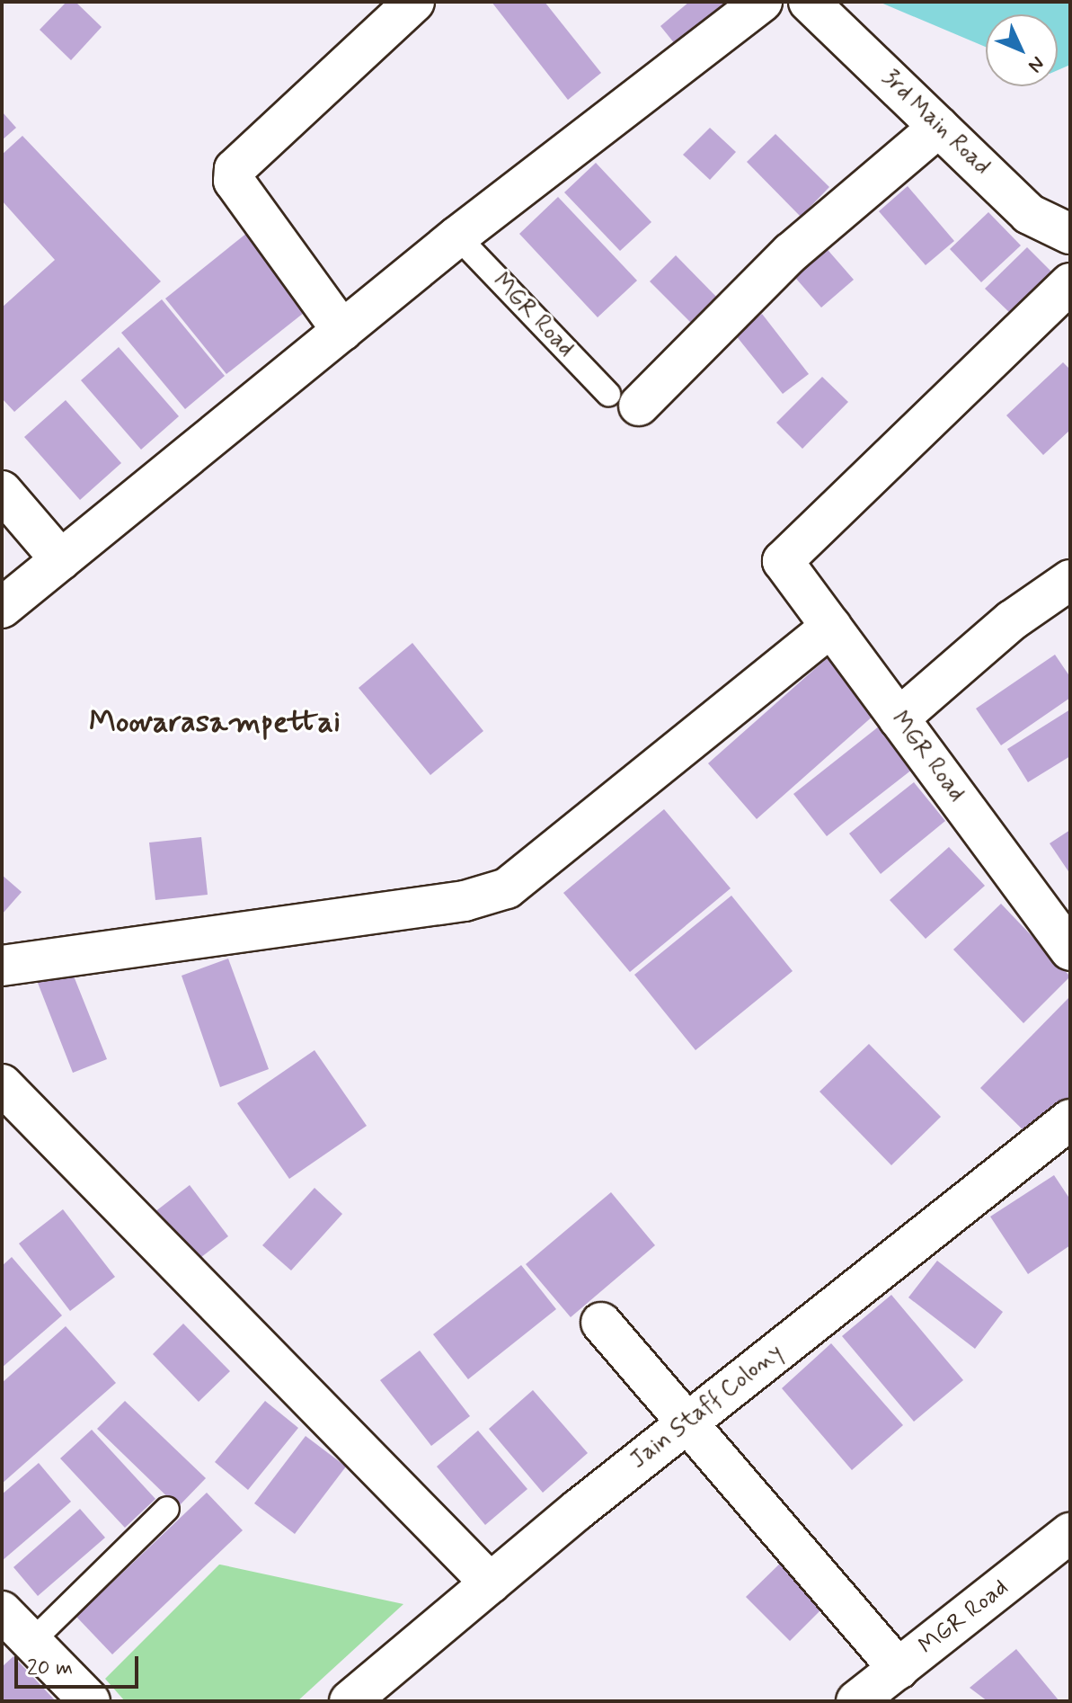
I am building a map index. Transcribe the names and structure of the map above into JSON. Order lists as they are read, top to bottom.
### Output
{
  "streets": {
    "street": ["3rd Main Road", "MGR Road", "Jain Staff Colony"]
  },
  "districts": ["Moovarasampettai"],
  "scale_bar": "20 m",
  "north": "bottom right"
}
